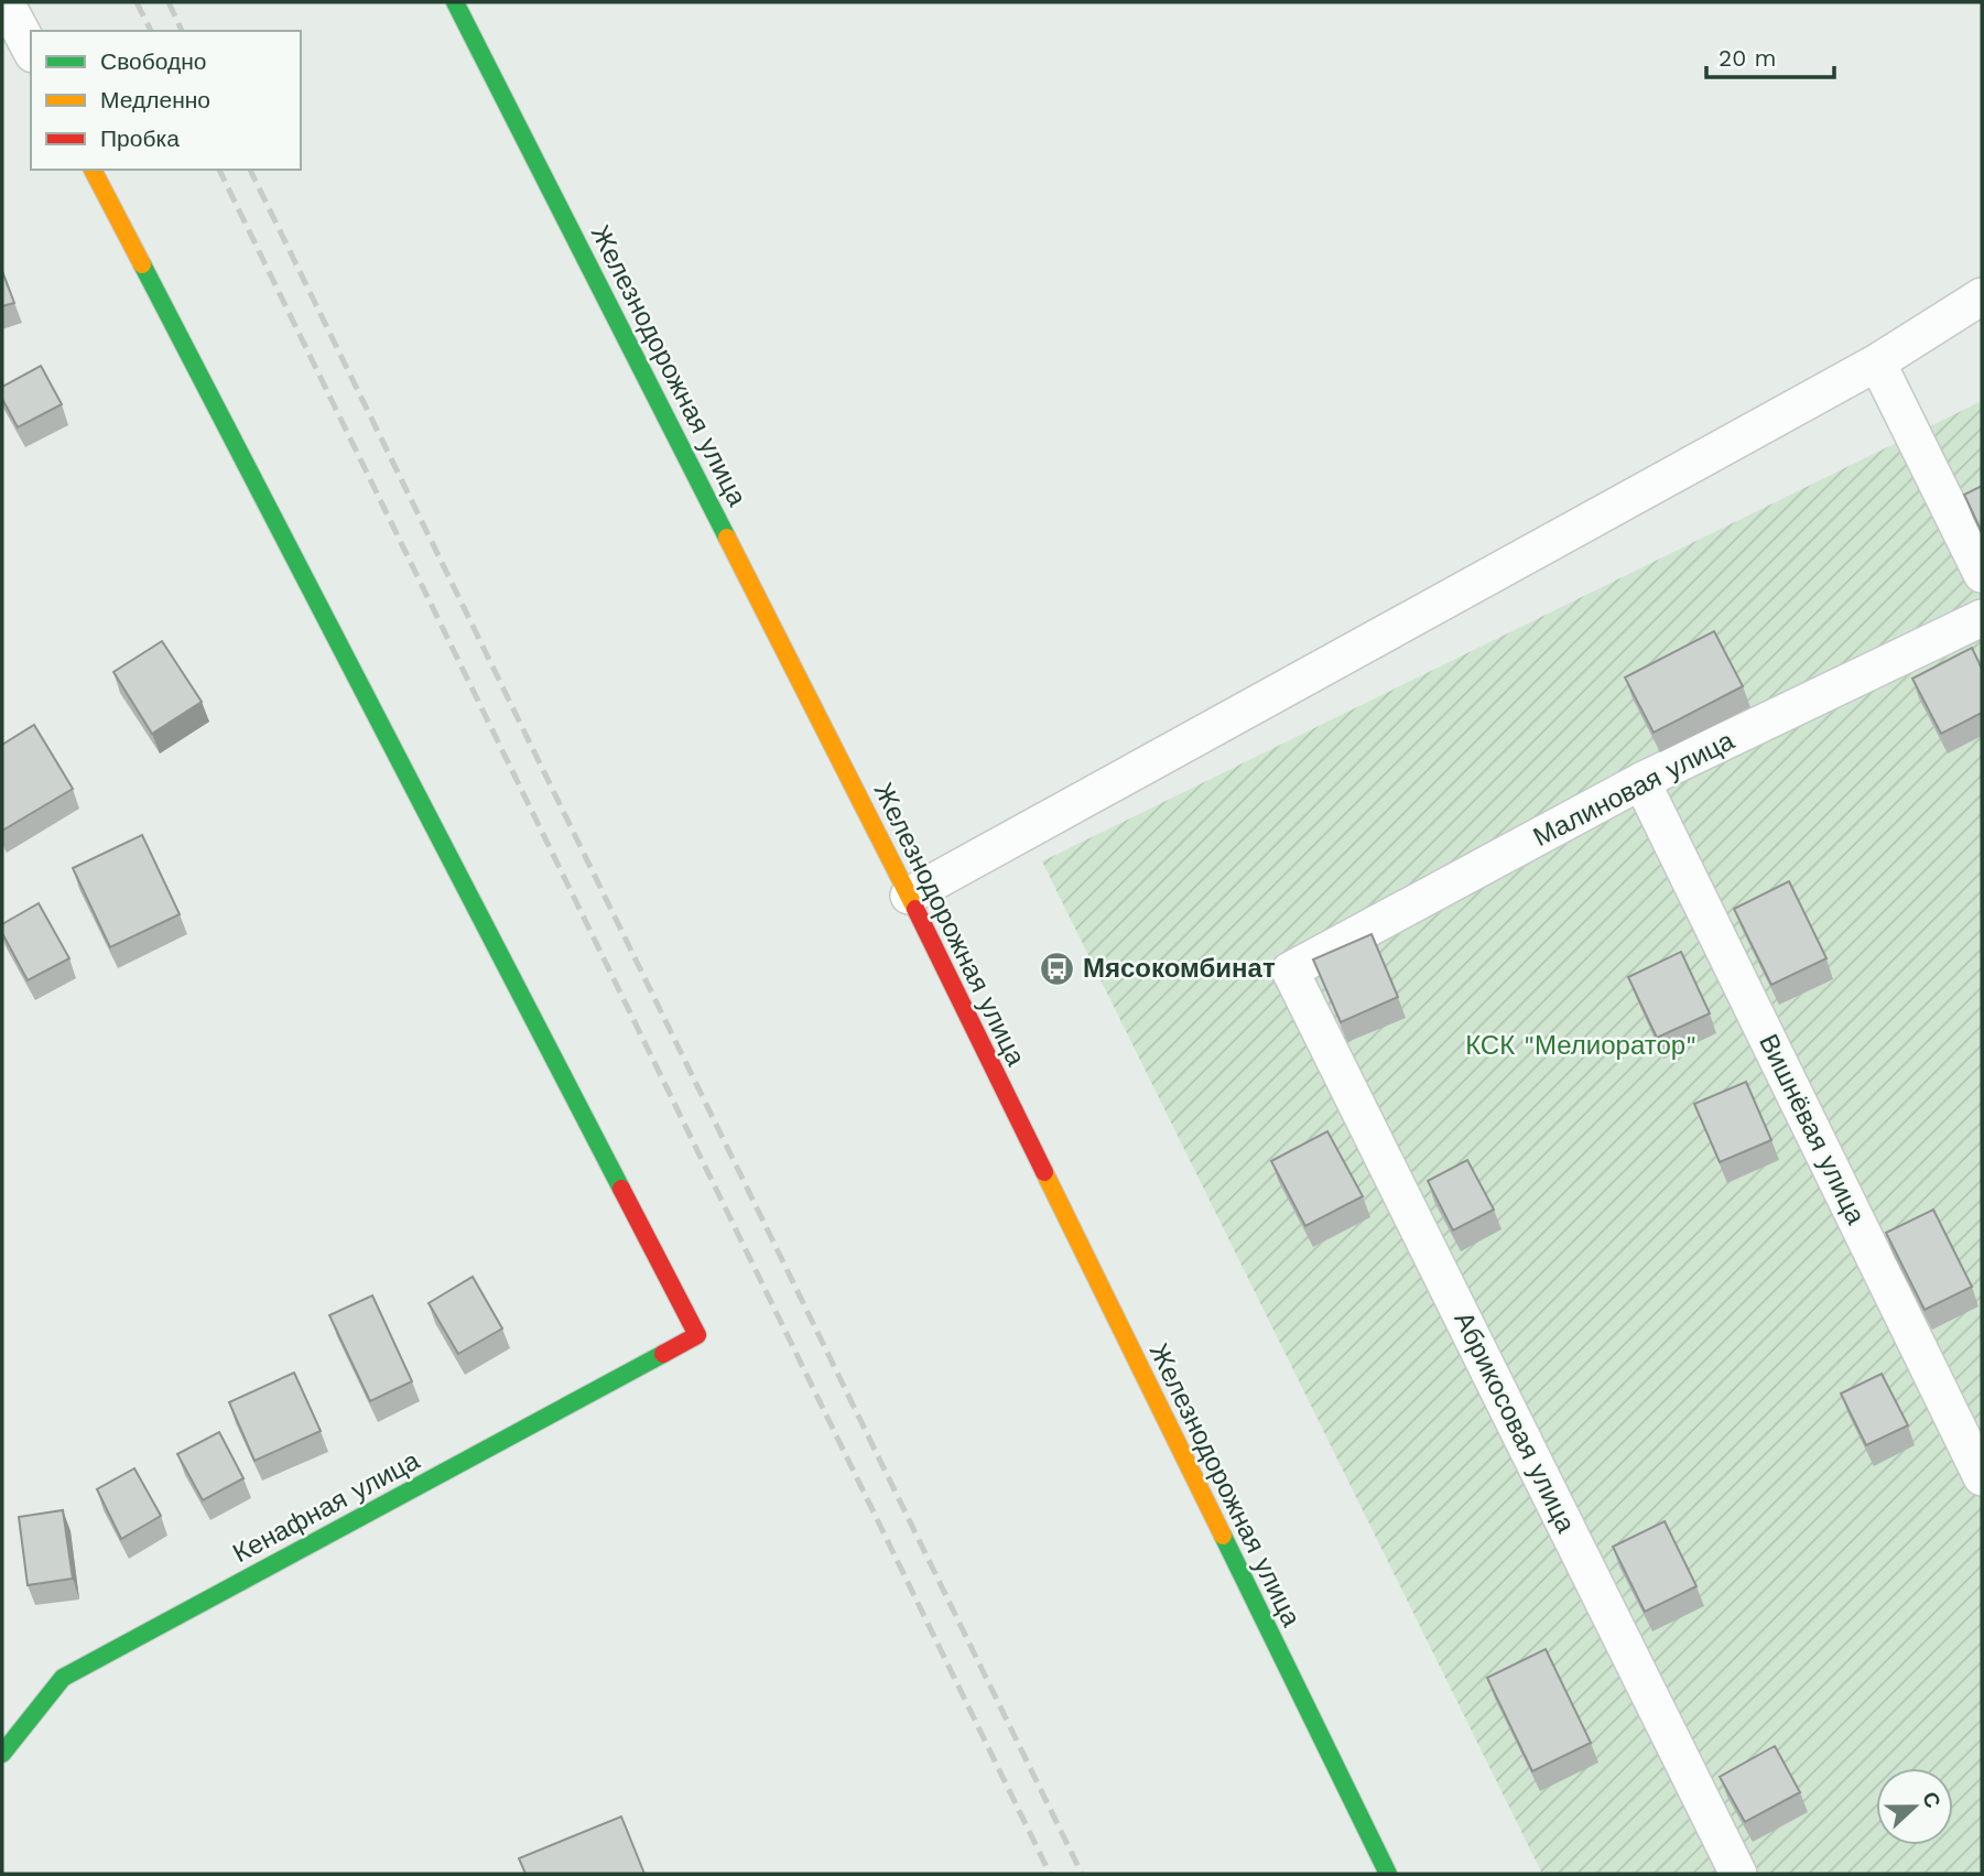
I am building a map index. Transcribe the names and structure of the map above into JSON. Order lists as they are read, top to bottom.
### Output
{
  "streets": {
    "street": [
      "Железнодорожная улица",
      "Малиновая улица",
      "Вишнёвая улица",
      "Абрикосовая улица",
      "Кенафная улица"
    ]
  },
  "crossings": [
    ["Малиновая улица", "Вишнёвая улица"],
    ["Малиновая улица", "Абрикосовая улица"]
  ],
  "parks": ["КСК \"Мелиоратор\""],
  "places": {
    "bus stop": ["Мясокомбинат"]
  },
  "legend": ["Свободно", "Медленно", "Пробка"],
  "scale_bar": "20 m",
  "north": "right"
}
